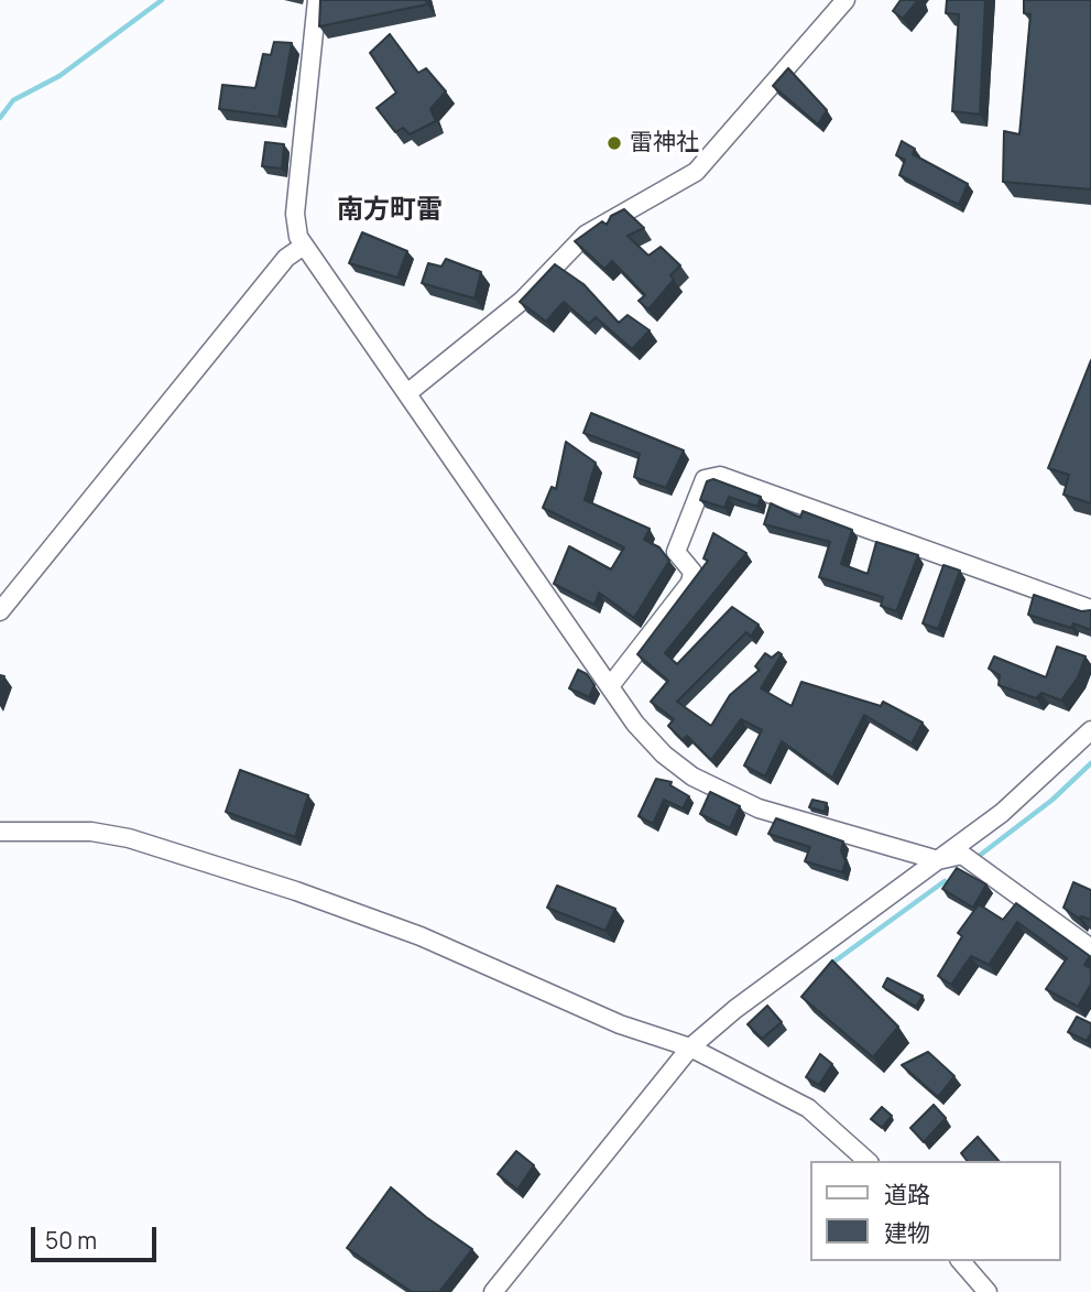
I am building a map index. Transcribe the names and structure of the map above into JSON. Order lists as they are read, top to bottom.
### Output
{
  "districts": ["南方町雷"],
  "places": ["雷神社"],
  "legend": ["道路", "建物"],
  "scale_bar": "50 m"
}
